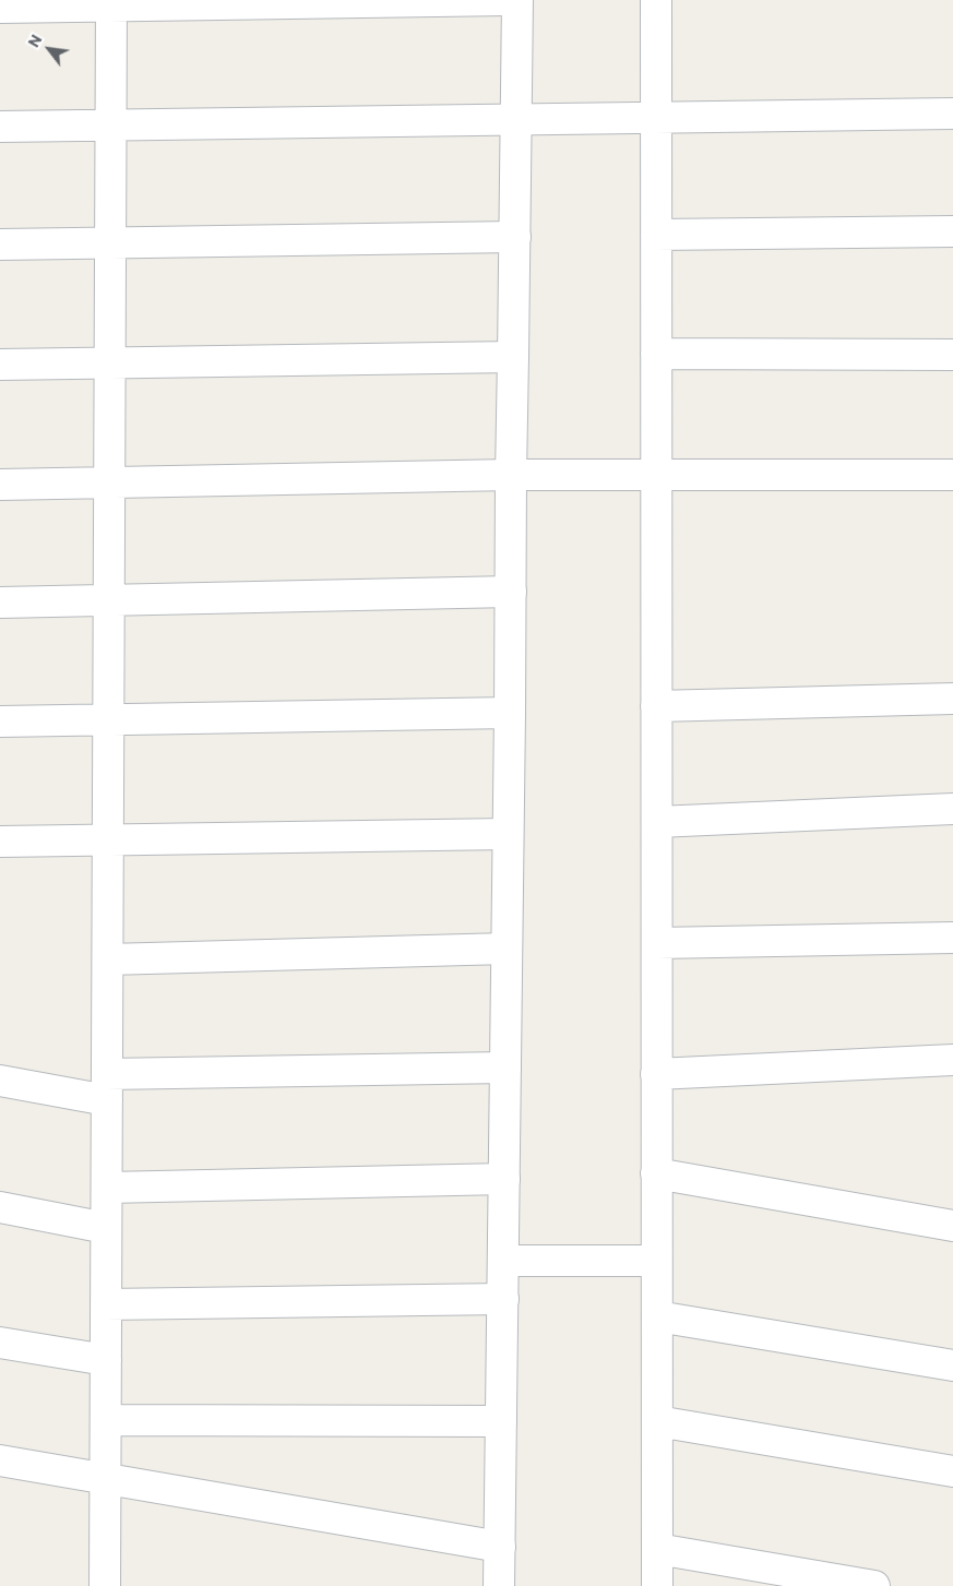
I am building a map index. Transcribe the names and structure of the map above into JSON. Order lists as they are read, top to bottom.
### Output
{
  "north": "top left"
}
